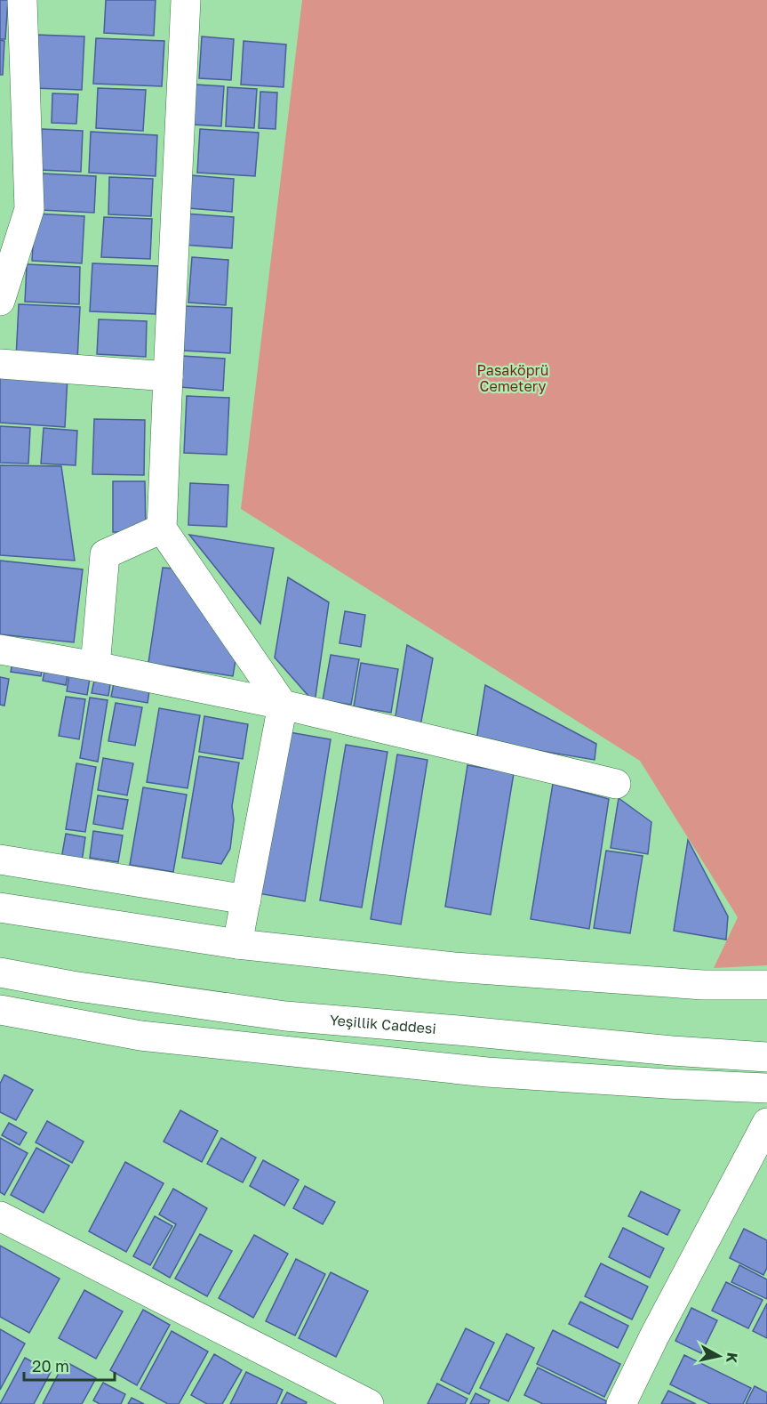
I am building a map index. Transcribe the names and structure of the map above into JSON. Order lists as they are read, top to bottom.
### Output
{
  "streets": {
    "main road": ["Yeşillik Caddesi"]
  },
  "parks": ["Pasaköprü Cemetery"],
  "scale_bar": "20 m",
  "north": "right"
}
